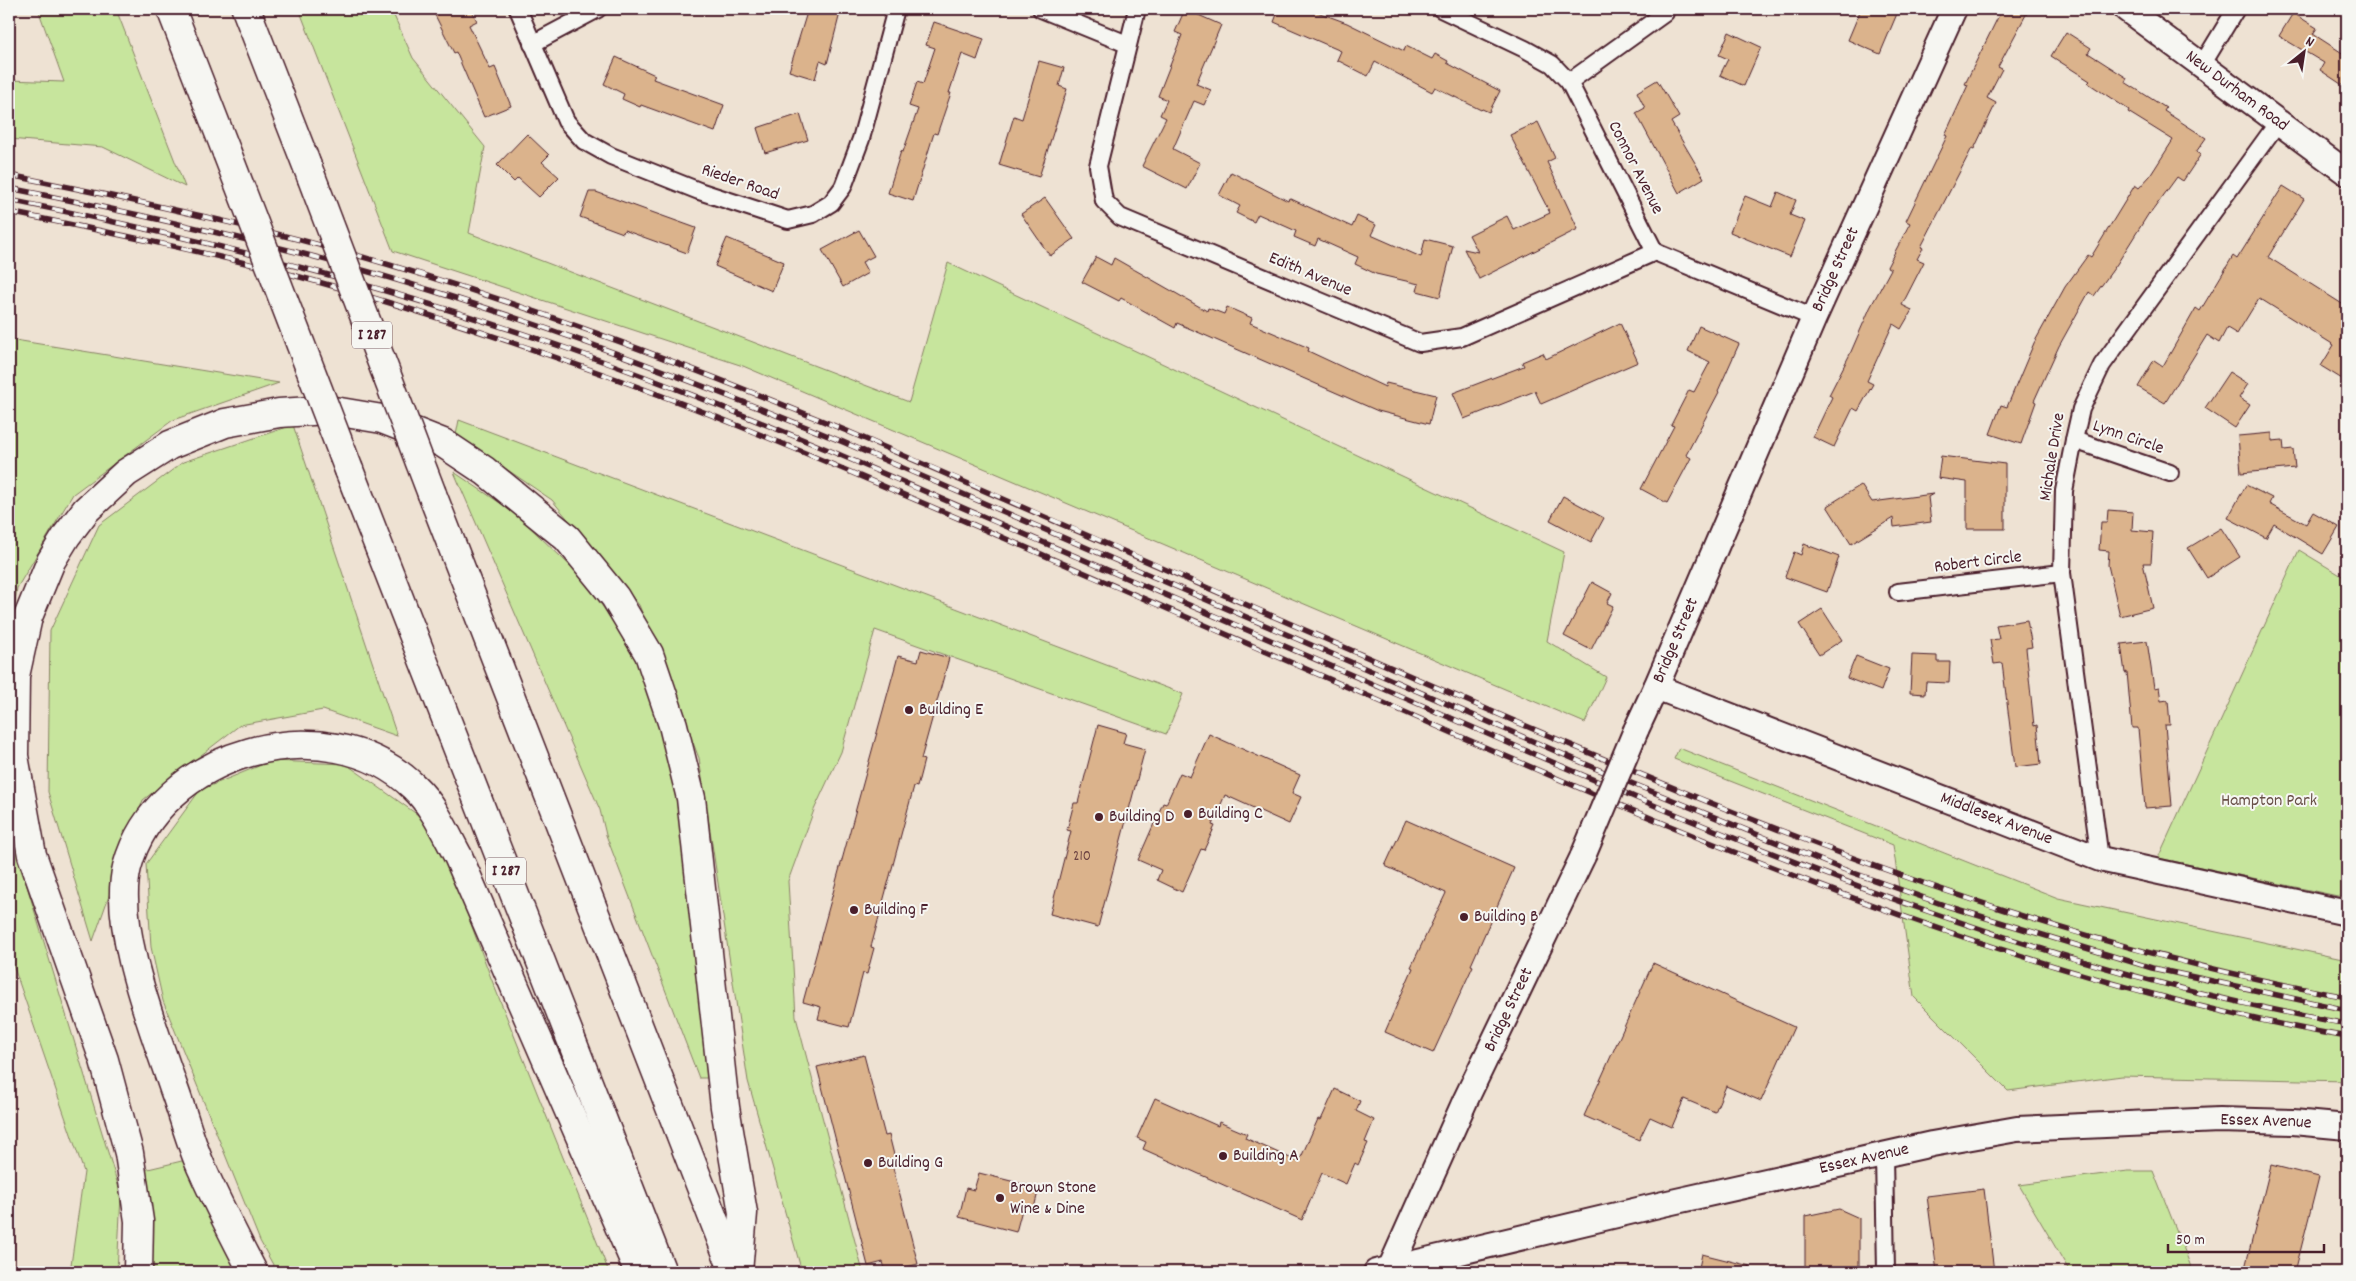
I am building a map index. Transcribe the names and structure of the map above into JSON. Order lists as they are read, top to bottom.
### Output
{
  "streets": {
    "highway": ["I 287"],
    "street": [
      "New Durham Road",
      "Connor Avenue",
      "Rieder Road",
      "Bridge Street",
      "Edith Avenue",
      "Lynn Circle",
      "Michale Drive",
      "Robert Circle",
      "Middlesex Avenue",
      "Essex Avenue"
    ]
  },
  "crossings": [
    ["New Durham Road", "Michale Drive"],
    ["Connor Avenue", "Edith Avenue"],
    ["Bridge Street", "Middlesex Avenue"],
    ["Bridge Street", "Essex Avenue"],
    ["Lynn Circle", "Michale Drive"],
    ["Michale Drive", "Robert Circle"],
    ["Michale Drive", "Middlesex Avenue"]
  ],
  "parks": ["Hampton Park"],
  "places": [
    "Building E",
    "Building C",
    "Building D",
    "Building F",
    "Building B",
    "Building A",
    "Building G",
    "Brown Stone Wine & Dine"
  ],
  "house_numbers": ["210"],
  "scale_bar": "50 m",
  "north": "top right"
}
